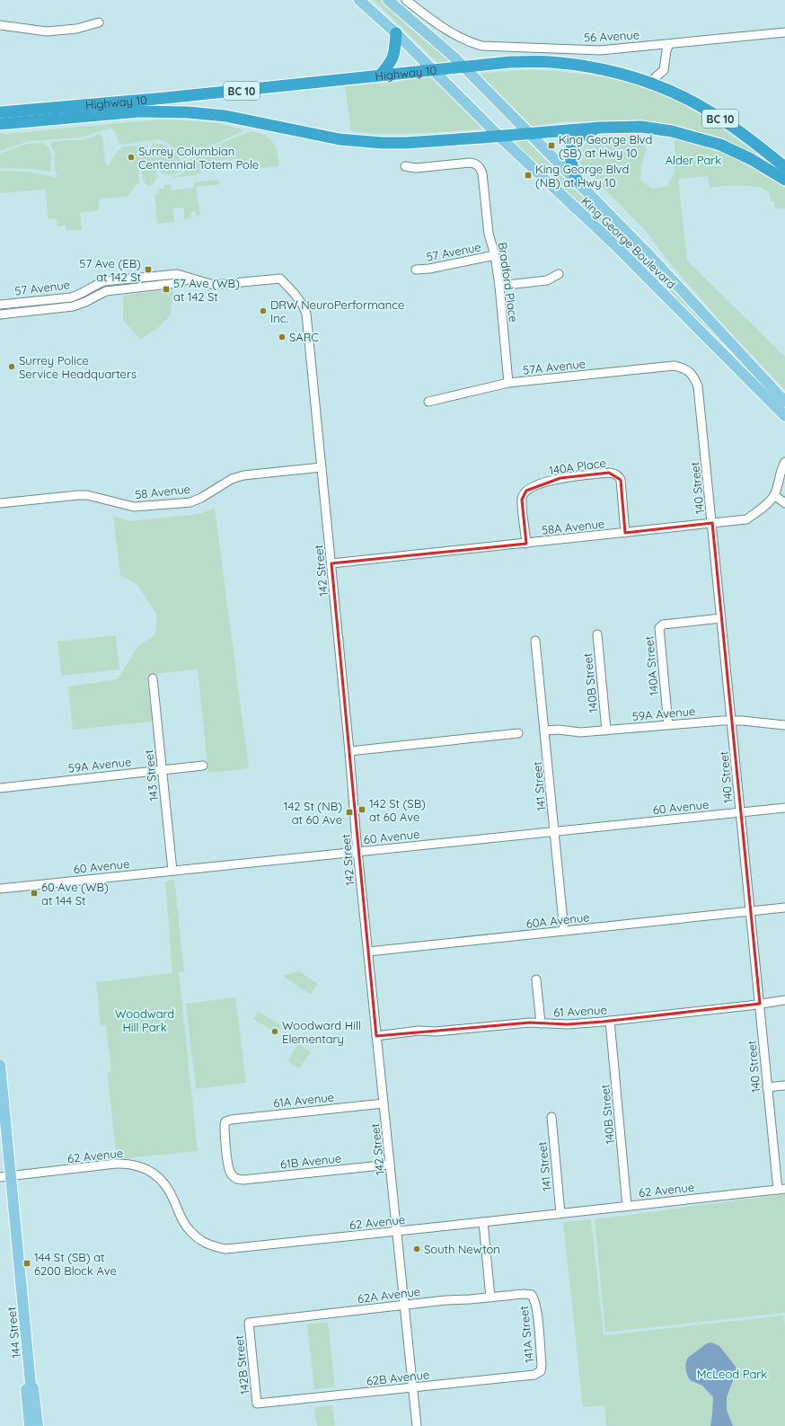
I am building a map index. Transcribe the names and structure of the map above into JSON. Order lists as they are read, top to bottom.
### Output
{
  "streets": {
    "highway": ["Highway 10", "BC 10"],
    "main road": ["King George Boulevard", "144 Street"],
    "street": [
      "56 Avenue",
      "57 Avenue",
      "Bradford Place",
      "57A Avenue",
      "140A Place",
      "140 Street",
      "58 Avenue",
      "58A Avenue",
      "142 Street",
      "140A Street",
      "140B Street",
      "59A Avenue",
      "143 Street",
      "141 Street",
      "60 Avenue",
      "60A Avenue",
      "61 Avenue",
      "61A Avenue",
      "62 Avenue",
      "61B Avenue",
      "62A Avenue",
      "141A Street",
      "142B Street",
      "62B Avenue"
    ]
  },
  "crossings": [
    ["Highway 10", "King George Boulevard"],
    ["57 Avenue", "Bradford Place"],
    ["57 Avenue", "142 Street"],
    ["Bradford Place", "57A Avenue"],
    ["57A Avenue", "140 Street"],
    ["140A Place", "58A Avenue"],
    ["140 Street", "58A Avenue"],
    ["140 Street", "140A Street"],
    ["140 Street", "59A Avenue"],
    ["140 Street", "60 Avenue"],
    ["140 Street", "60A Avenue"],
    ["140 Street", "61 Avenue"],
    ["140 Street", "62 Avenue"],
    ["58 Avenue", "142 Street"],
    ["58A Avenue", "142 Street"],
    ["142 Street", "60 Avenue"],
    ["142 Street", "60A Avenue"],
    ["142 Street", "61 Avenue"],
    ["142 Street", "61A Avenue"],
    ["142 Street", "62 Avenue"],
    ["142 Street", "61B Avenue"],
    ["142 Street", "62A Avenue"],
    ["142 Street", "62B Avenue"],
    ["140A Street", "59A Avenue"],
    ["140B Street", "59A Avenue"],
    ["140B Street", "61 Avenue"],
    ["140B Street", "62 Avenue"],
    ["59A Avenue", "143 Street"],
    ["59A Avenue", "141 Street"],
    ["143 Street", "60 Avenue"],
    ["141 Street", "60 Avenue"],
    ["141 Street", "60A Avenue"],
    ["141 Street", "62 Avenue"],
    ["61A Avenue", "61B Avenue"],
    ["62 Avenue", "144 Street"],
    ["62A Avenue", "141A Street"],
    ["62A Avenue", "142B Street"],
    ["141A Street", "62B Avenue"],
    ["142B Street", "62B Avenue"]
  ],
  "parks": ["Alder Park", "Woodward Hill Park", "McLeod Park"],
  "places": {
    "transit": [
      "King George Blvd (SB) at Hwy 10",
      "King George Blvd (NB) at Hwy 10",
      "57 Ave (EB) at 142 St",
      "57 Ave (WB) at 142 St",
      "142 St (SB) at 60 Ave",
      "142 St (NB) at 60 Ave",
      "60 Ave (WB) at 144 St",
      "144 St (SB) at 6200 Block Ave"
    ],
    "other": [
      "Surrey Columbian Centennial Totem Pole",
      "DRW NeuroPerformance Inc.",
      "SARC",
      "Surrey Police Service Headquarters",
      "Woodward Hill Elementary",
      "South Newton"
    ]
  }
}
